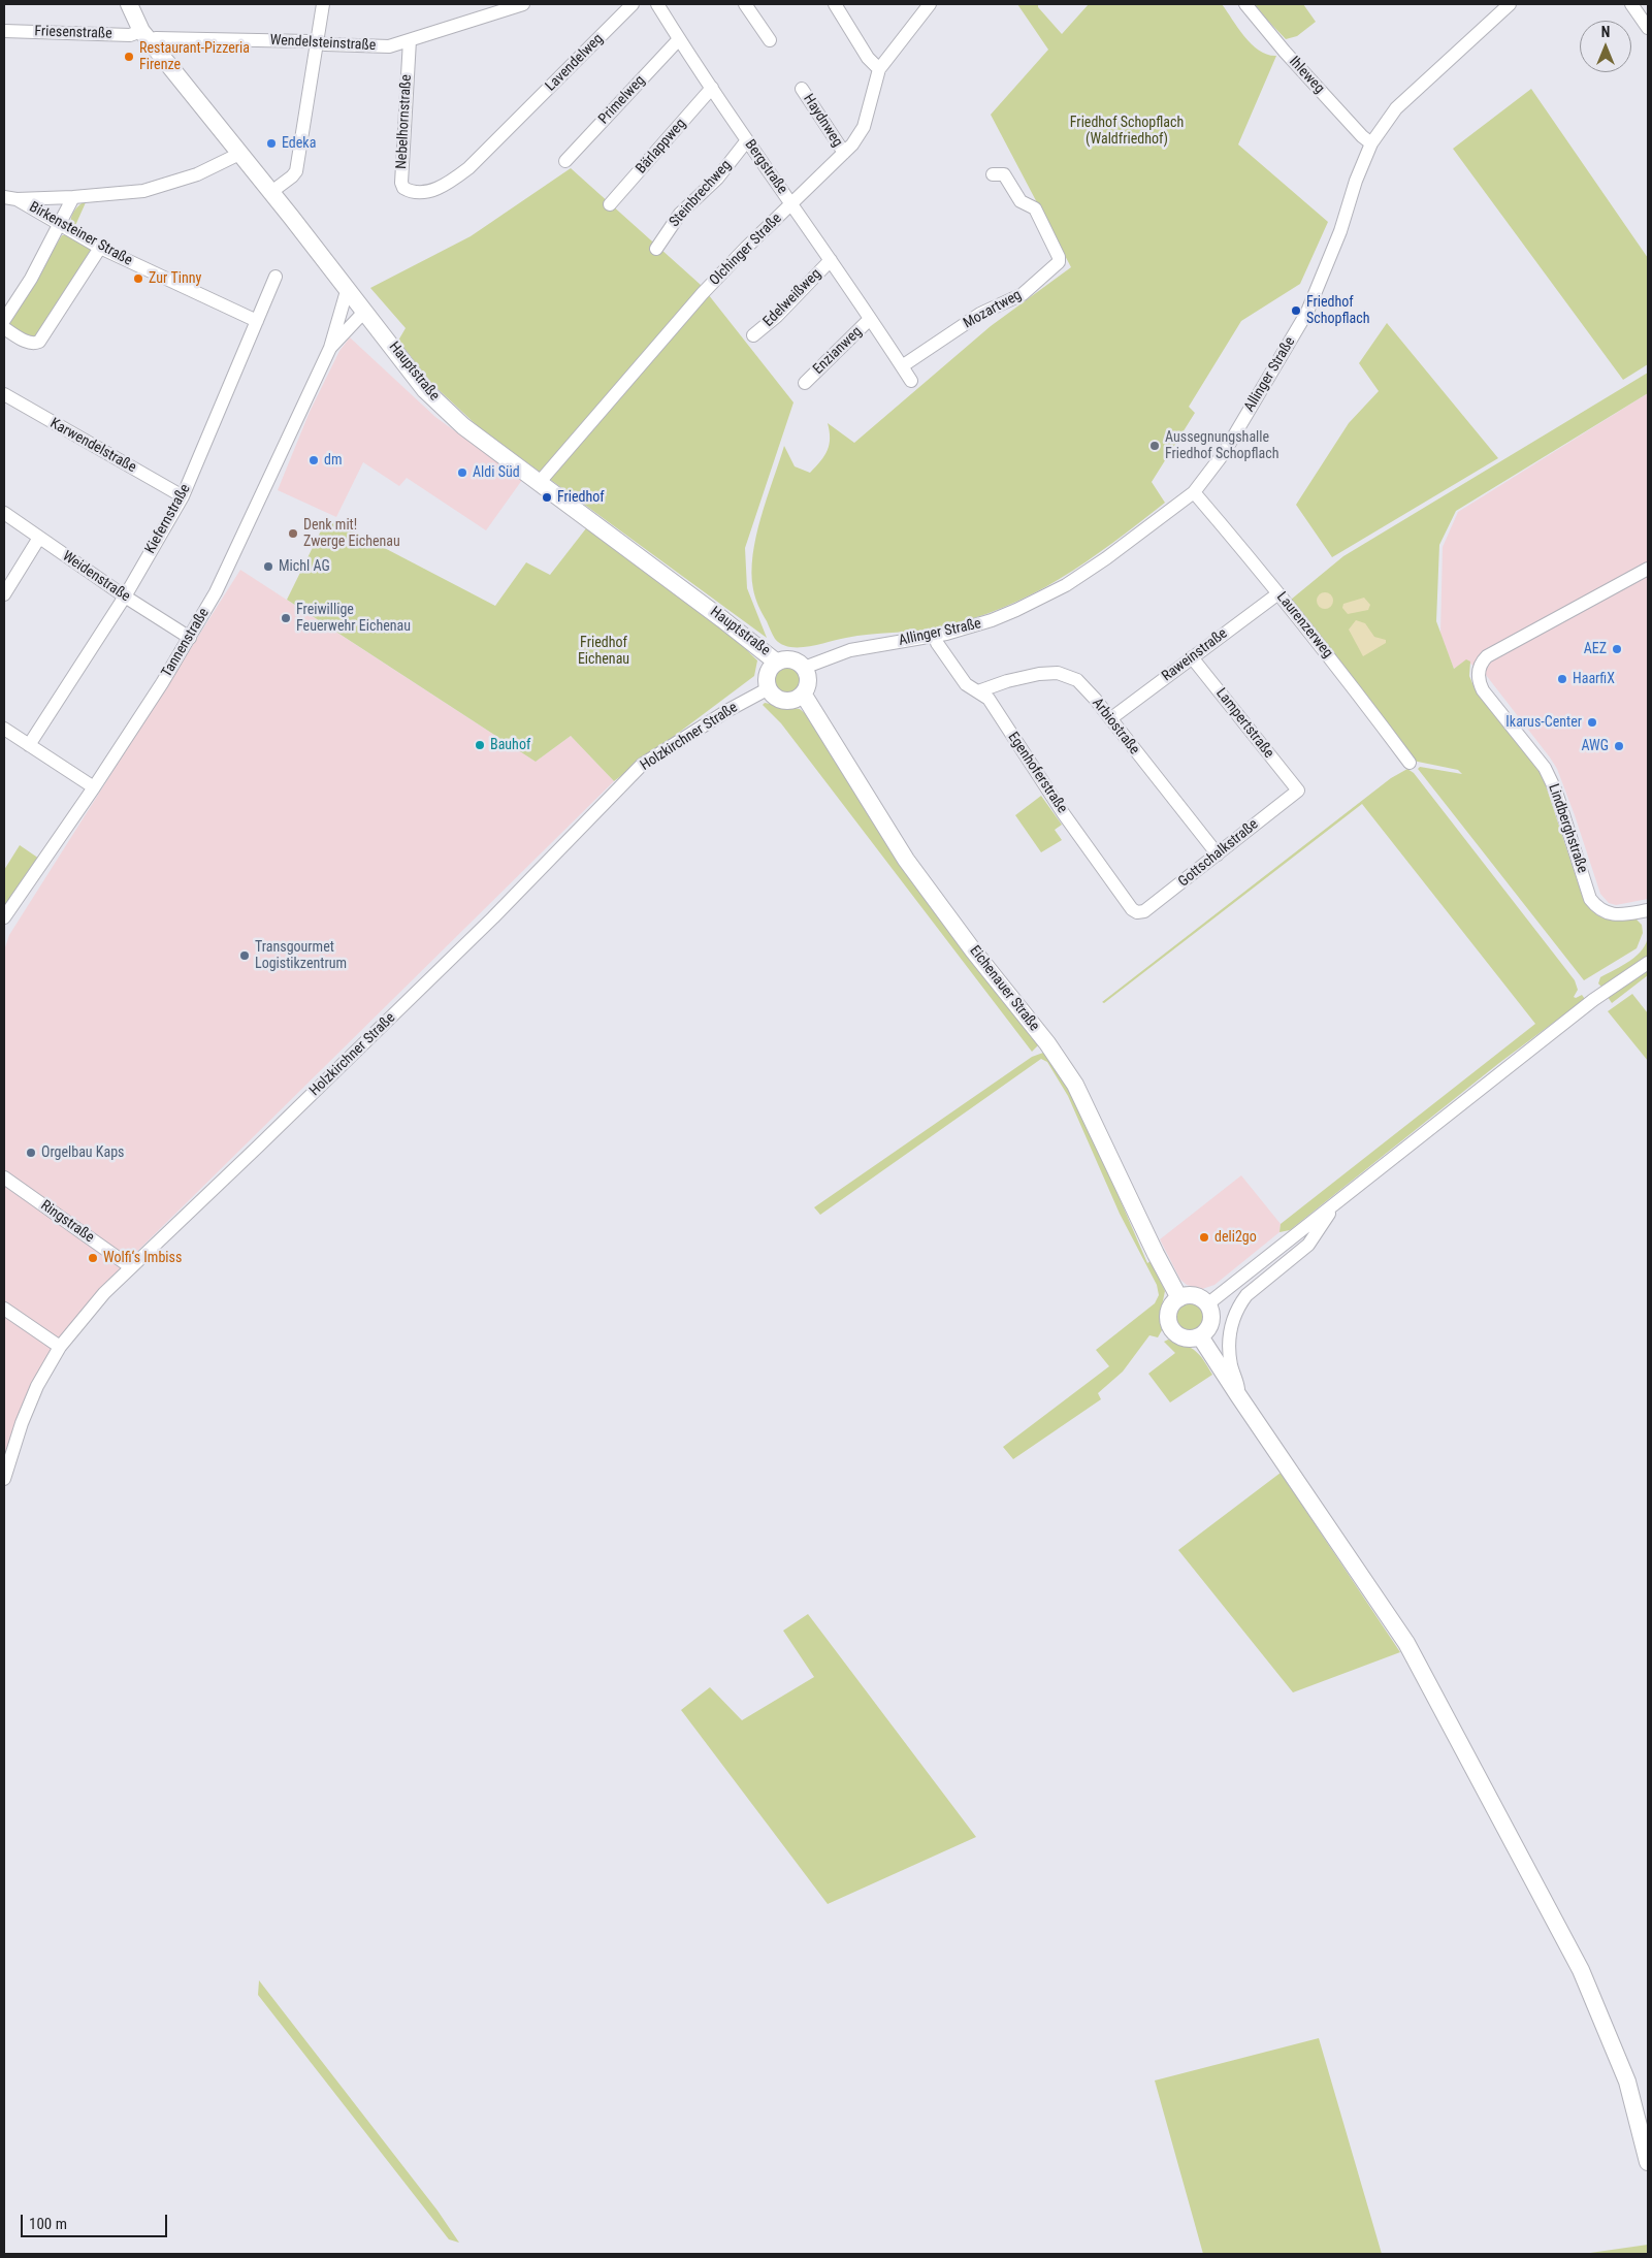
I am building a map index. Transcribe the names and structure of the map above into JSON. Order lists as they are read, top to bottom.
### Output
{
  "streets": {
    "main road": ["Hauptstraße", "Eichenauer Straße"],
    "street": [
      "Friesenstraße",
      "Wendelsteinstraße",
      "Lavendelweg",
      "Ihleweg",
      "Primelweg",
      "Haydnweg",
      "Nebelhornstraße",
      "Bärlappweg",
      "Bergstraße",
      "Steinbrechweg",
      "Birkensteiner Straße",
      "Olchinger Straße",
      "Edelweißweg",
      "Mozartweg",
      "Enzianweg",
      "Allinger Straße",
      "Karwendelstraße",
      "Kiefernstraße",
      "Weidenstraße",
      "Laurenzerweg",
      "Tannenstraße",
      "Raweinstraße",
      "Lampertstraße",
      "Arbiostraße",
      "Holzkirchner Straße",
      "Egenhoferstraße",
      "Lindberghstraße",
      "Gottschalkstraße",
      "Ringstraße"
    ]
  },
  "crossings": [
    ["Friesenstraße", "Wendelsteinstraße"],
    ["Friesenstraße", "Hauptstraße"],
    ["Wendelsteinstraße", "Nebelhornstraße"],
    ["Wendelsteinstraße", "Hauptstraße"],
    ["Lavendelweg", "Nebelhornstraße"],
    ["Ihleweg", "Allinger Straße"],
    ["Primelweg", "Bergstraße"],
    ["Haydnweg", "Olchinger Straße"],
    ["Bärlappweg", "Bergstraße"],
    ["Bergstraße", "Steinbrechweg"],
    ["Bergstraße", "Olchinger Straße"],
    ["Bergstraße", "Edelweißweg"],
    ["Bergstraße", "Mozartweg"],
    ["Bergstraße", "Enzianweg"],
    ["Birkensteiner Straße", "Kiefernstraße"],
    ["Olchinger Straße", "Hauptstraße"],
    ["Hauptstraße", "Allinger Straße"],
    ["Hauptstraße", "Tannenstraße"],
    ["Hauptstraße", "Holzkirchner Straße"],
    ["Hauptstraße", "Eichenauer Straße"],
    ["Allinger Straße", "Laurenzerweg"],
    ["Allinger Straße", "Holzkirchner Straße"],
    ["Allinger Straße", "Egenhoferstraße"],
    ["Allinger Straße", "Eichenauer Straße"],
    ["Karwendelstraße", "Kiefernstraße"],
    ["Kiefernstraße", "Weidenstraße"],
    ["Weidenstraße", "Tannenstraße"],
    ["Laurenzerweg", "Raweinstraße"],
    ["Raweinstraße", "Lampertstraße"],
    ["Raweinstraße", "Arbiostraße"],
    ["Lampertstraße", "Gottschalkstraße"],
    ["Arbiostraße", "Egenhoferstraße"],
    ["Arbiostraße", "Gottschalkstraße"],
    ["Holzkirchner Straße", "Eichenauer Straße"],
    ["Holzkirchner Straße", "Ringstraße"],
    ["Egenhoferstraße", "Gottschalkstraße"]
  ],
  "parks": ["Friedhof Schopflach (Waldfriedhof)", "Friedhof Eichenau"],
  "places": [
    "Restaurant-Pizzeria Firenze",
    "Edeka",
    "Zur Tinny",
    "Friedhof Schopflach",
    "Aussegnungshalle Friedhof Schopflach",
    "dm",
    "Aldi Süd",
    "Friedhof",
    "Denk mit! Zwerge Eichenau",
    "Michl AG",
    "Freiwillige Feuerwehr Eichenau",
    "AEZ",
    "HaarfiX",
    "Ikarus-Center",
    "Bauhof",
    "AWG",
    "Transgourmet Logistikzentrum",
    "Orgelbau Kaps",
    "deli2go",
    "Wolfi‘s Imbiss"
  ],
  "scale_bar": "100 m",
  "north": "top"
}
